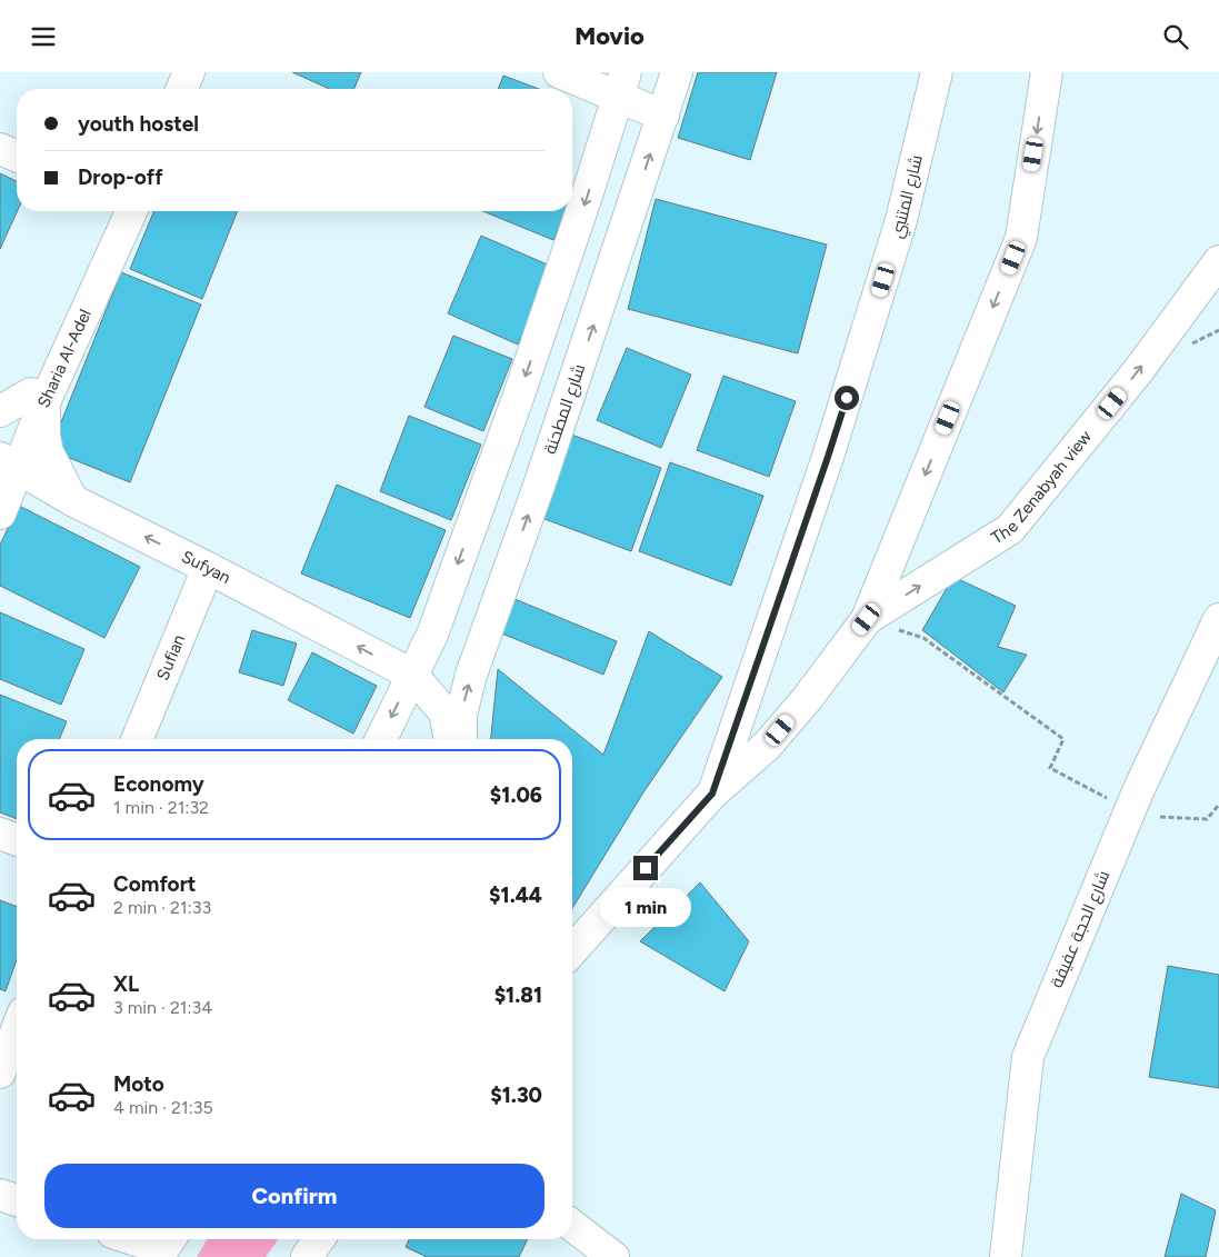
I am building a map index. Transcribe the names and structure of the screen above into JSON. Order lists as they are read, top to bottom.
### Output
{
  "streets": {
    "street": [
      "شارع المتنبي",
      "Sharia Al-Adel",
      "شارع المطحنة",
      "The Zenabyah view",
      "Sufyan",
      "Sufian",
      "شارع الحجة عفيفة"
    ]
  },
  "crossings": [
    ["Sharia Al-Adel", "Sufyan"],
    ["Sufyan", "Sufian"]
  ],
  "one_way": ["The Zenabyah view", "Sufyan"],
  "page": {
    "header": "Movio",
    "banner": ["youth hostel", "Drop-off"],
    "list": [
      {
        "name": "Economy",
        "note": "1 min · 21:32",
        "value": "$1.06"
      },
      {
        "name": "Comfort",
        "note": "2 min · 21:33",
        "value": "$1.44"
      },
      {
        "name": "XL",
        "note": "3 min · 21:34",
        "value": "$1.81"
      },
      {
        "name": "Moto",
        "note": "4 min · 21:35",
        "value": "$1.30"
      }
    ],
    "bubble": "1 min",
    "buttons": "Confirm"
  }
}
